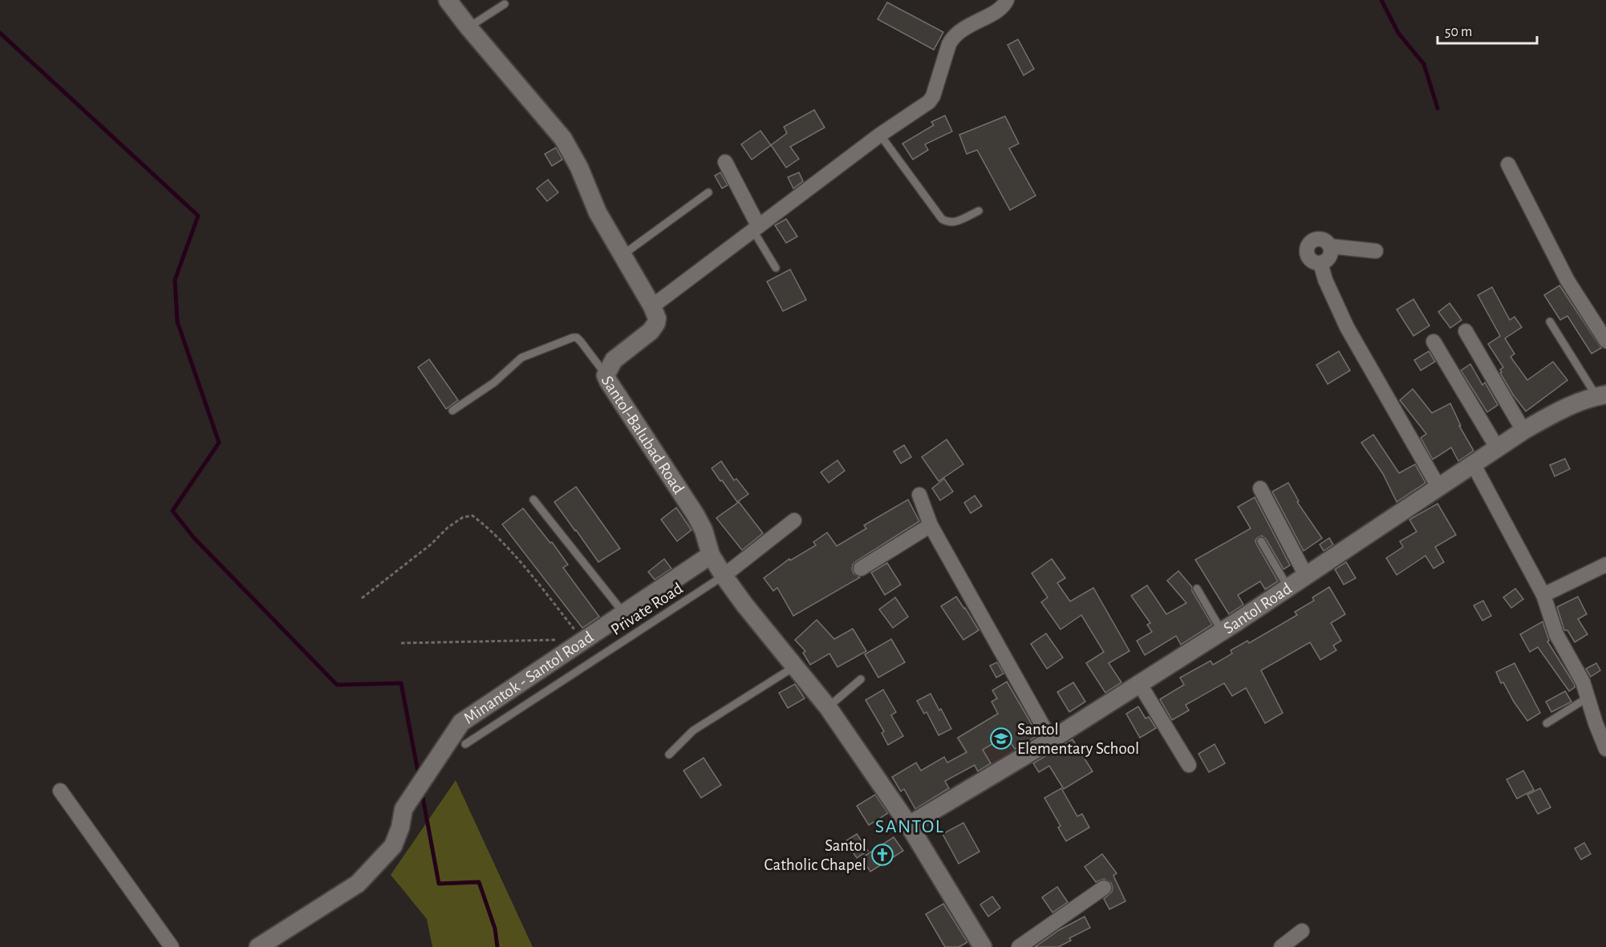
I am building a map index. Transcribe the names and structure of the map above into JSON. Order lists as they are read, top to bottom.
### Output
{
  "streets": {
    "street": ["Santol-Balubad Road", "Santol Road", "Minantok - Santol Road"],
    "lane": ["Private Road"]
  },
  "crossings": [
    ["Santol-Balubad Road", "Santol Road"],
    ["Santol-Balubad Road", "Private Road"],
    ["Santol-Balubad Road", "Minantok - Santol Road"]
  ],
  "districts": ["SANTOL"],
  "places": {
    "school or university": ["Santol Elementary School"],
    "church": ["Santol Catholic Chapel"]
  },
  "scale_bar": "50 m"
}
